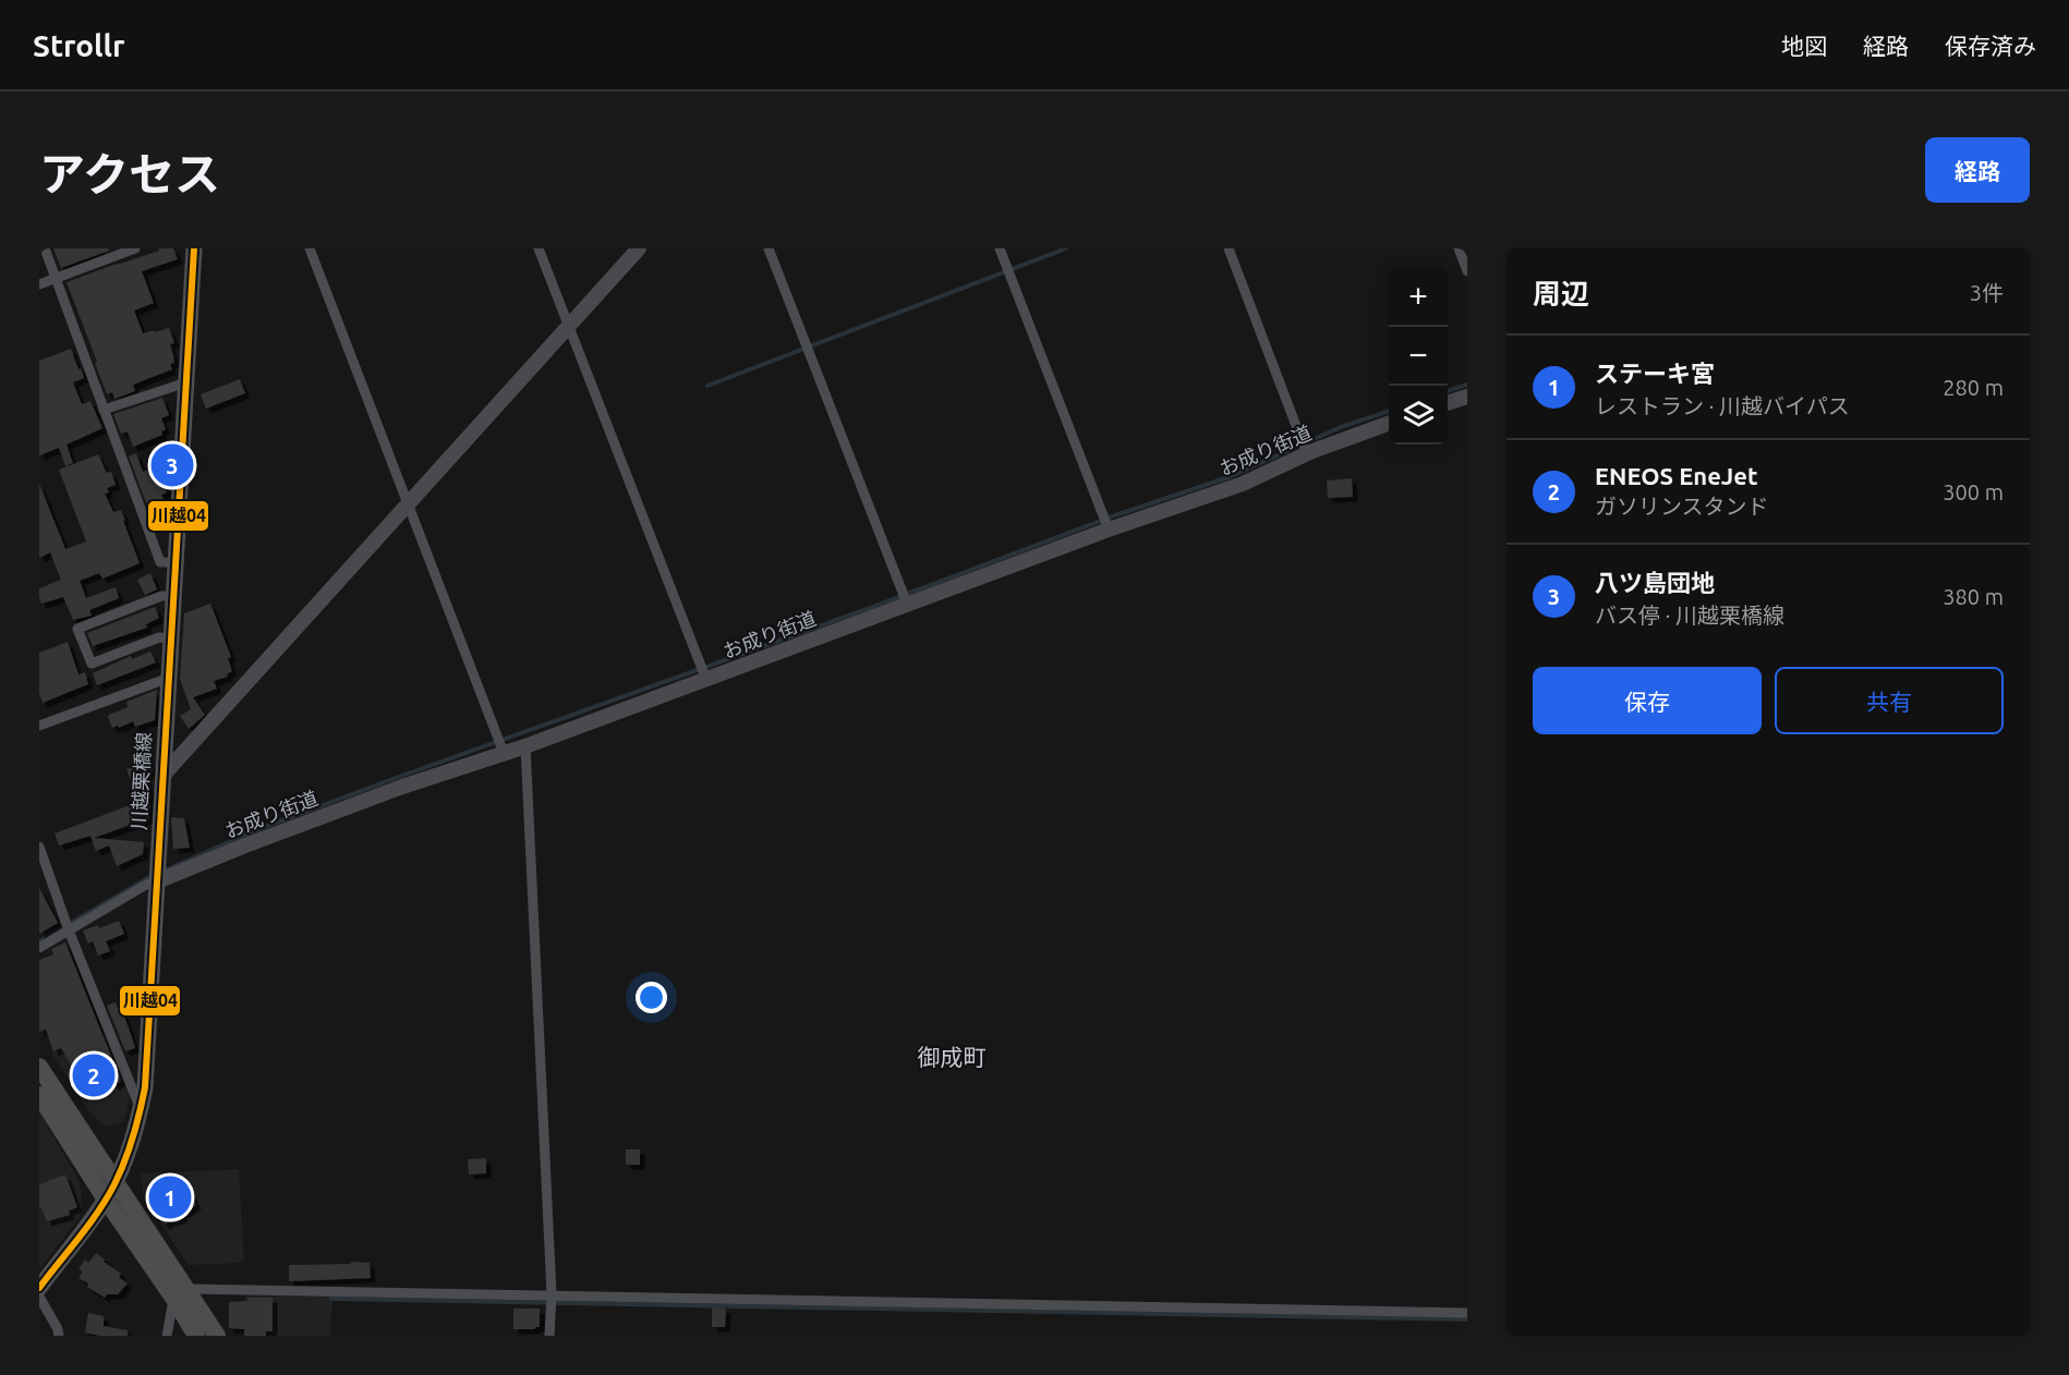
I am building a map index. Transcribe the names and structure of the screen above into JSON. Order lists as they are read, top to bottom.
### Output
{
  "streets": {
    "main road": ["川越栗橋線"],
    "street": ["お成り街道"]
  },
  "crossings": [
    ["お成り街道", "川越栗橋線"]
  ],
  "districts": ["御成町"],
  "lines": ["transit line 川越04"],
  "page": {
    "header": "Strollr",
    "nav": ["地図", "経路", "保存済み"],
    "title": "アクセス",
    "buttons": [
      "経路",
      ["保存", "共有"]
    ],
    "heading": ["周辺", "3件"],
    "map_buttons": ["+", "−"],
    "list": [
      {
        "mark": "1",
        "name": "ステーキ宮",
        "note": "レストラン · 川越バイパス",
        "value": "280 m"
      },
      {
        "mark": "2",
        "name": "ENEOS EneJet",
        "note": "ガソリンスタンド",
        "value": "300 m"
      },
      {
        "mark": "3",
        "name": "八ツ島団地",
        "note": "バス停 · 川越栗橋線",
        "value": "380 m"
      }
    ],
    "pins": ["3", "2", "1"]
  }
}
